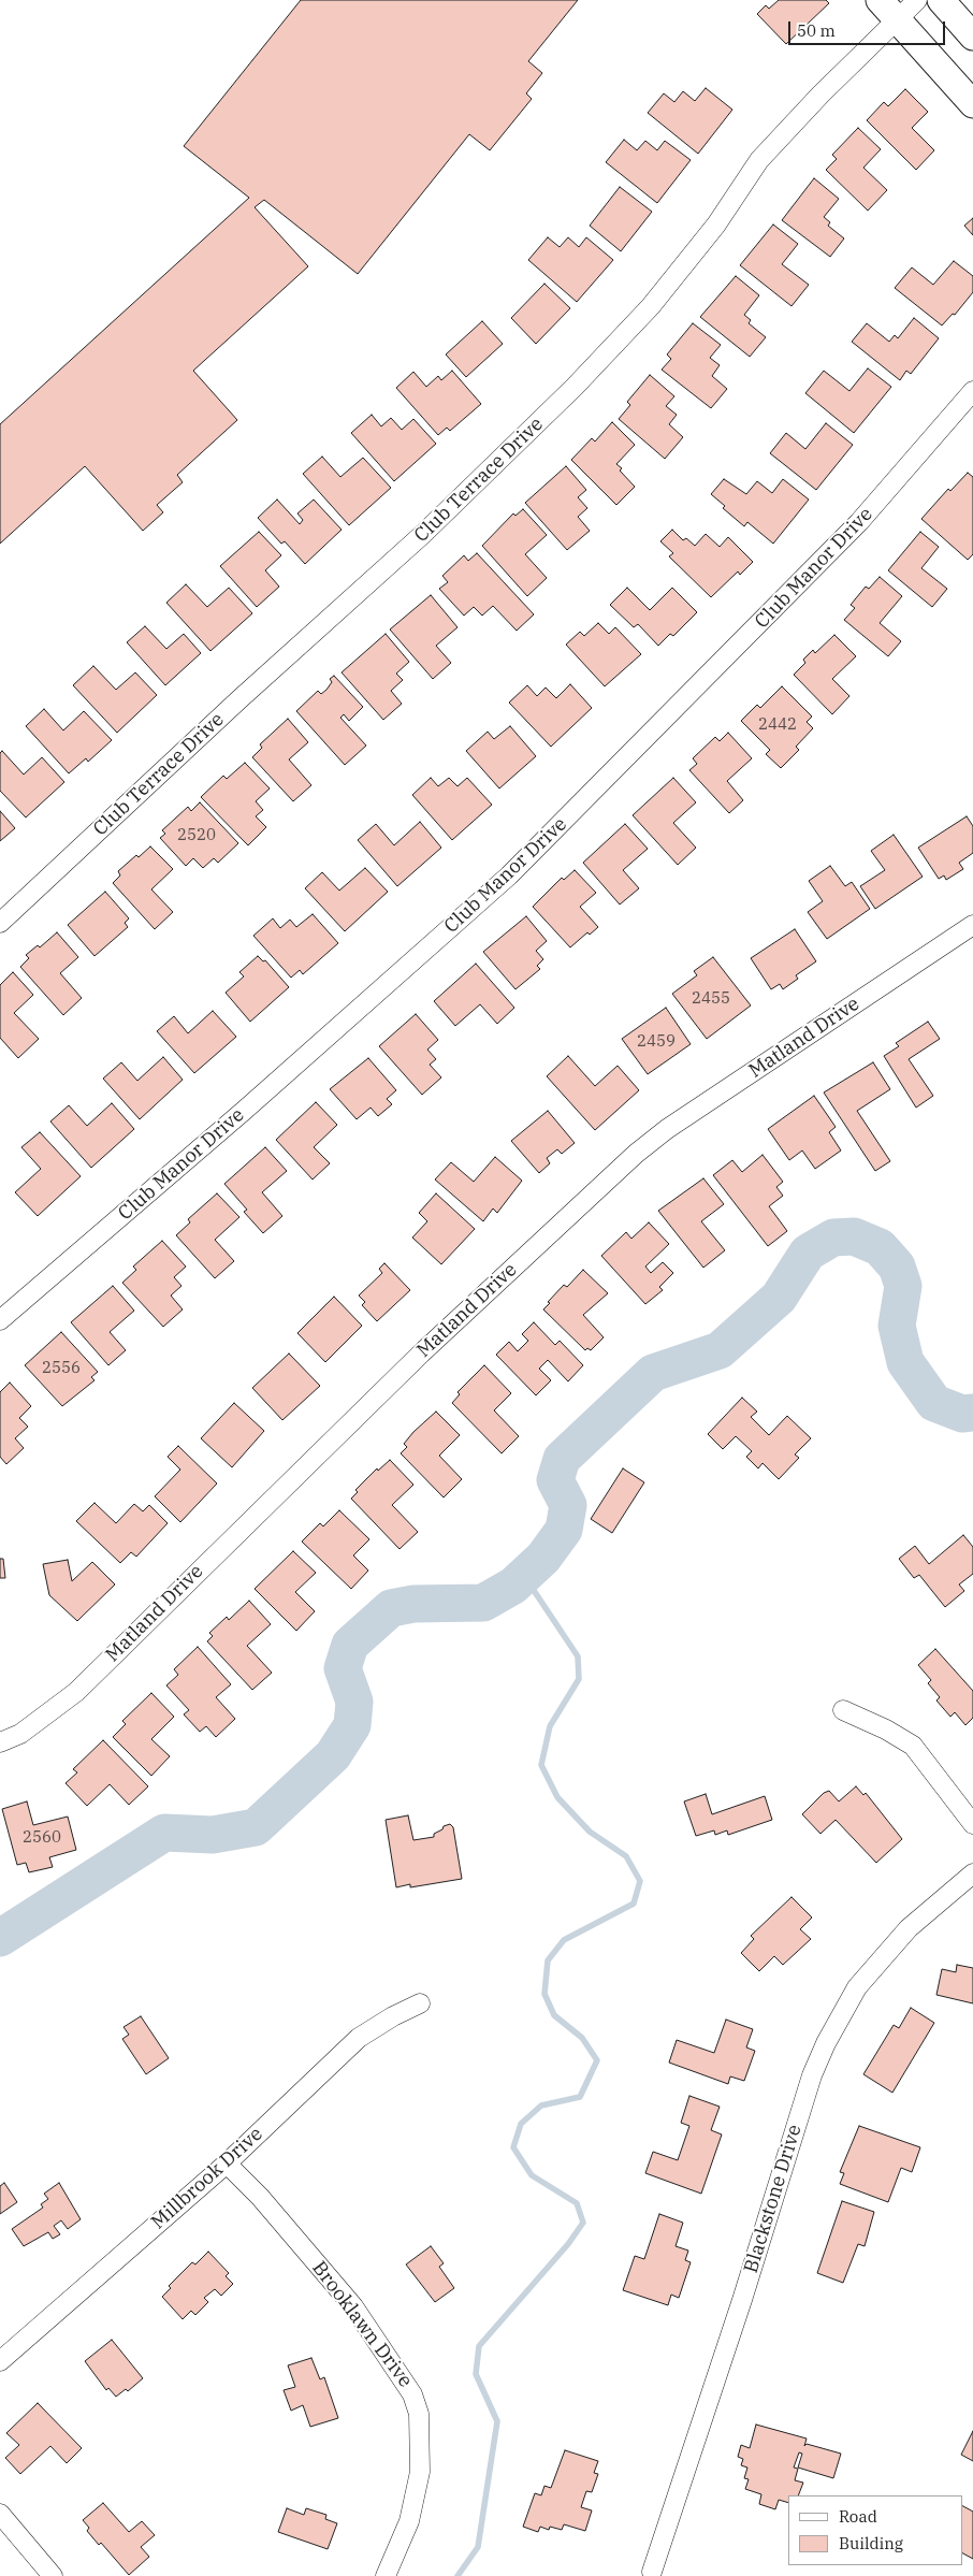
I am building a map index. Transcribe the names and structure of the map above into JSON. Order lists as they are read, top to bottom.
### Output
{
  "streets": {
    "street": [
      "Club Terrace Drive",
      "Club Manor Drive",
      "Matland Drive",
      "Millbrook Drive",
      "Blackstone Drive",
      "Brooklawn Drive"
    ]
  },
  "crossings": [
    ["Millbrook Drive", "Brooklawn Drive"]
  ],
  "house_numbers": [
    "2442",
    "2520",
    "2455",
    "2459",
    "2556",
    "2560"
  ],
  "legend": ["Road", "Building"],
  "scale_bar": "50 m"
}
